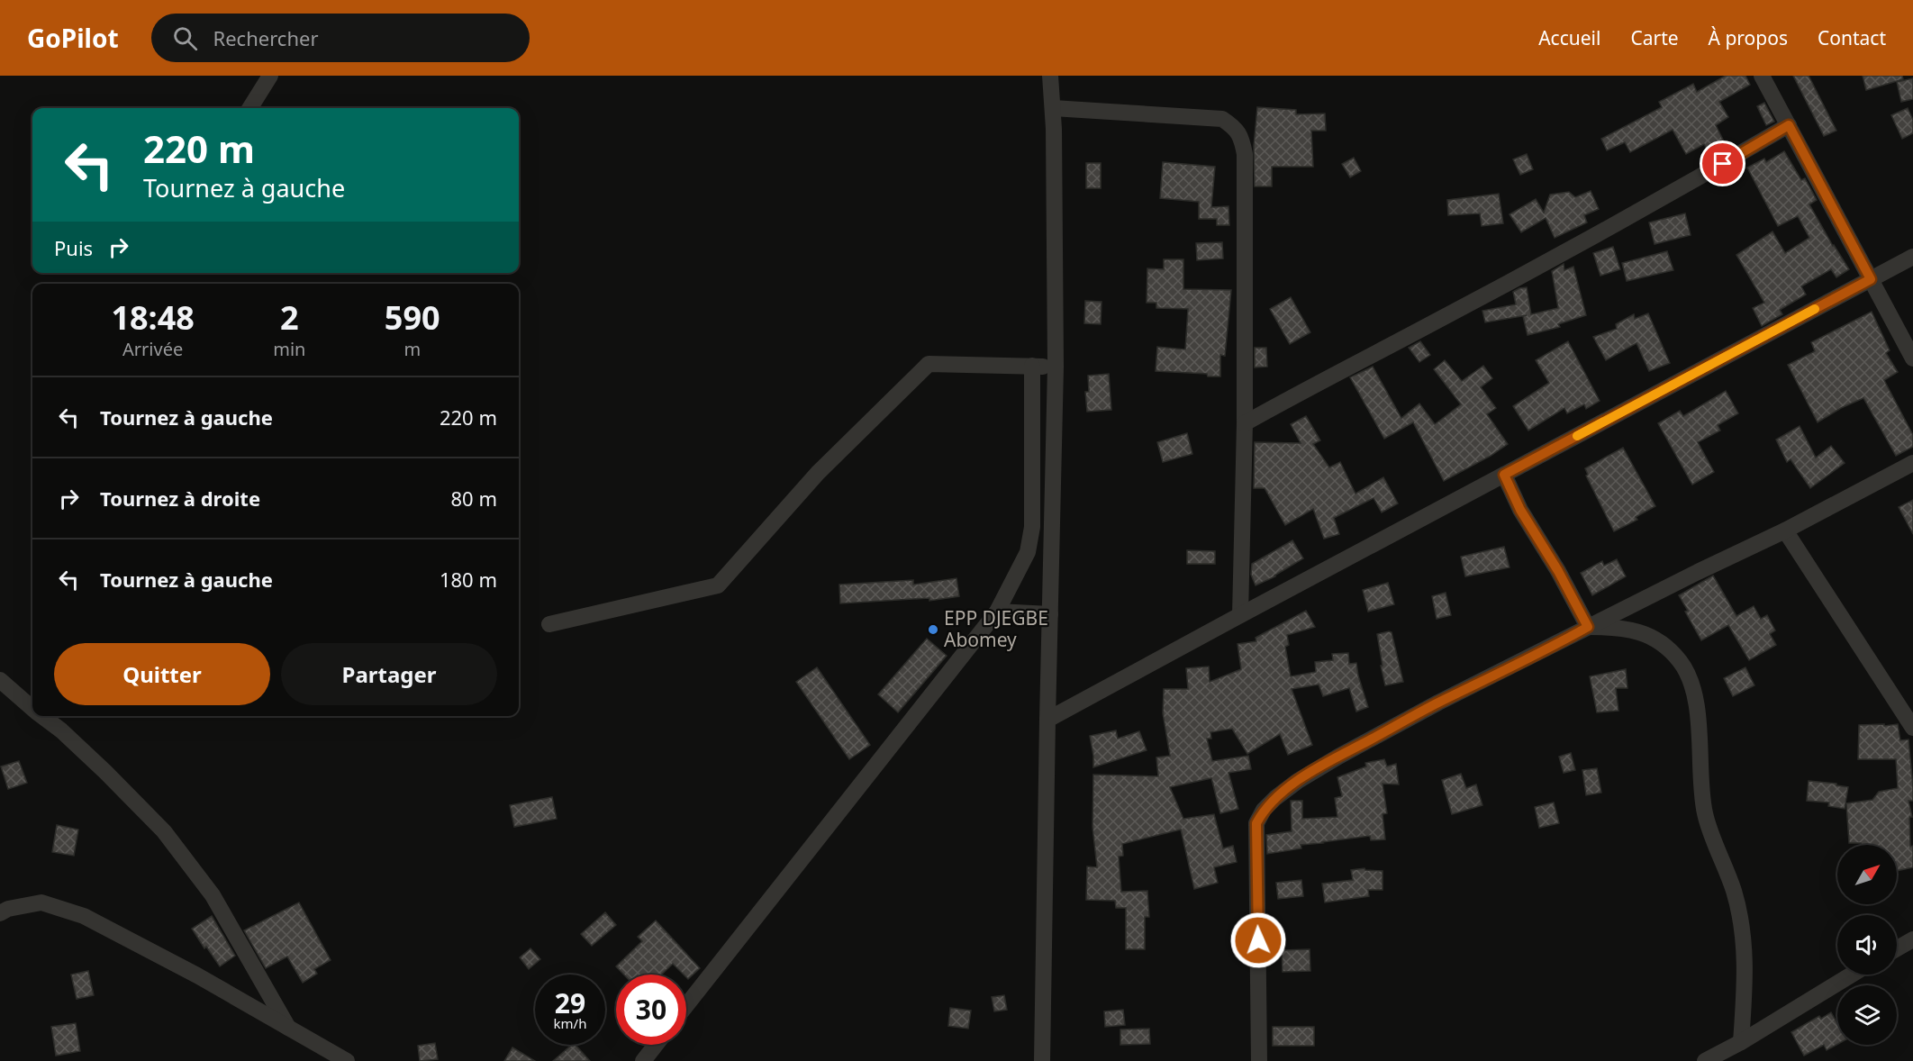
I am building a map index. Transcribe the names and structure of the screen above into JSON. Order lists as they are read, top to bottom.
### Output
{
  "places": ["EPP DJEGBE Abomey"],
  "north": "top right",
  "page": {
    "header": "GoPilot",
    "search": "Rechercher",
    "nav": [
      "Accueil",
      "Carte",
      "À propos",
      "Contact"
    ],
    "turn": ["220 m", "Tournez à gauche"],
    "then": "Puis",
    "eta": [
      "18:48",
      "Arrivée",
      "2",
      "min",
      "590",
      "m"
    ],
    "list": [
      {
        "name": "Tournez à gauche",
        "value": "220 m"
      },
      {
        "name": "Tournez à droite",
        "value": "80 m"
      },
      {
        "name": "Tournez à gauche",
        "value": "180 m"
      }
    ],
    "buttons": ["Quitter", "Partager"],
    "speed": "29 km/h",
    "limit": "30"
  }
}
